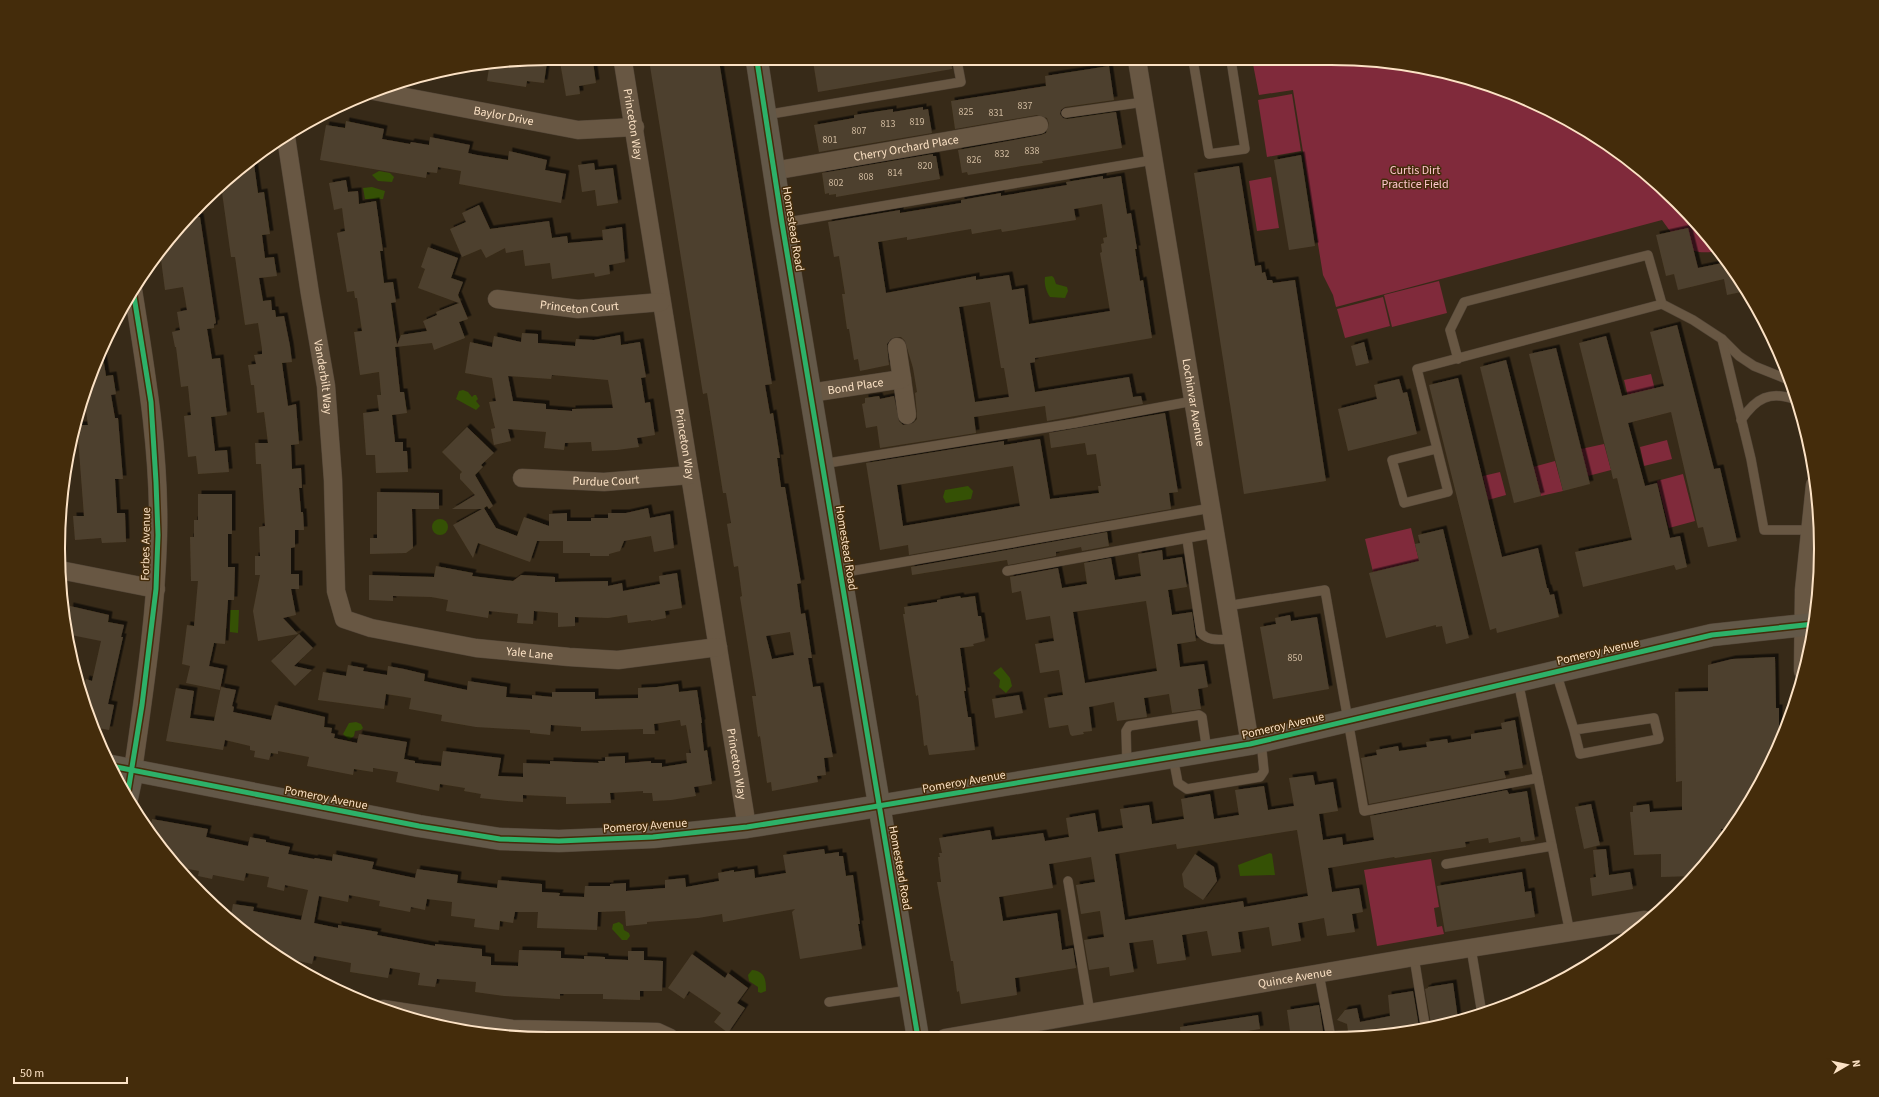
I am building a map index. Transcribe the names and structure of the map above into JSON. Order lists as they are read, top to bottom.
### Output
{
  "streets": {
    "street": [
      "Baylor Drive",
      "Princeton Way",
      "Cherry Orchard Place",
      "Homestead Road",
      "Princeton Court",
      "Vanderbilt Way",
      "Bond Place",
      "Lochinvar Avenue",
      "Purdue Court",
      "Forbes Avenue",
      "Pomeroy Avenue",
      "Yale Lane",
      "Quince Avenue"
    ]
  },
  "crossings": [
    ["Baylor Drive", "Princeton Way"],
    ["Princeton Way", "Princeton Court"],
    ["Princeton Way", "Purdue Court"],
    ["Princeton Way", "Pomeroy Avenue"],
    ["Princeton Way", "Yale Lane"],
    ["Cherry Orchard Place", "Homestead Road"],
    ["Homestead Road", "Bond Place"],
    ["Homestead Road", "Pomeroy Avenue"],
    ["Vanderbilt Way", "Yale Lane"],
    ["Lochinvar Avenue", "Pomeroy Avenue"],
    ["Forbes Avenue", "Pomeroy Avenue"]
  ],
  "parks": ["Curtis Dirt Practice Field"],
  "house_numbers": [
    "837",
    "825",
    "831",
    "819",
    "813",
    "807",
    "801",
    "838",
    "832",
    "826",
    "820",
    "814",
    "808",
    "802",
    "850"
  ],
  "scale_bar": "50 m",
  "north": "right"
}
